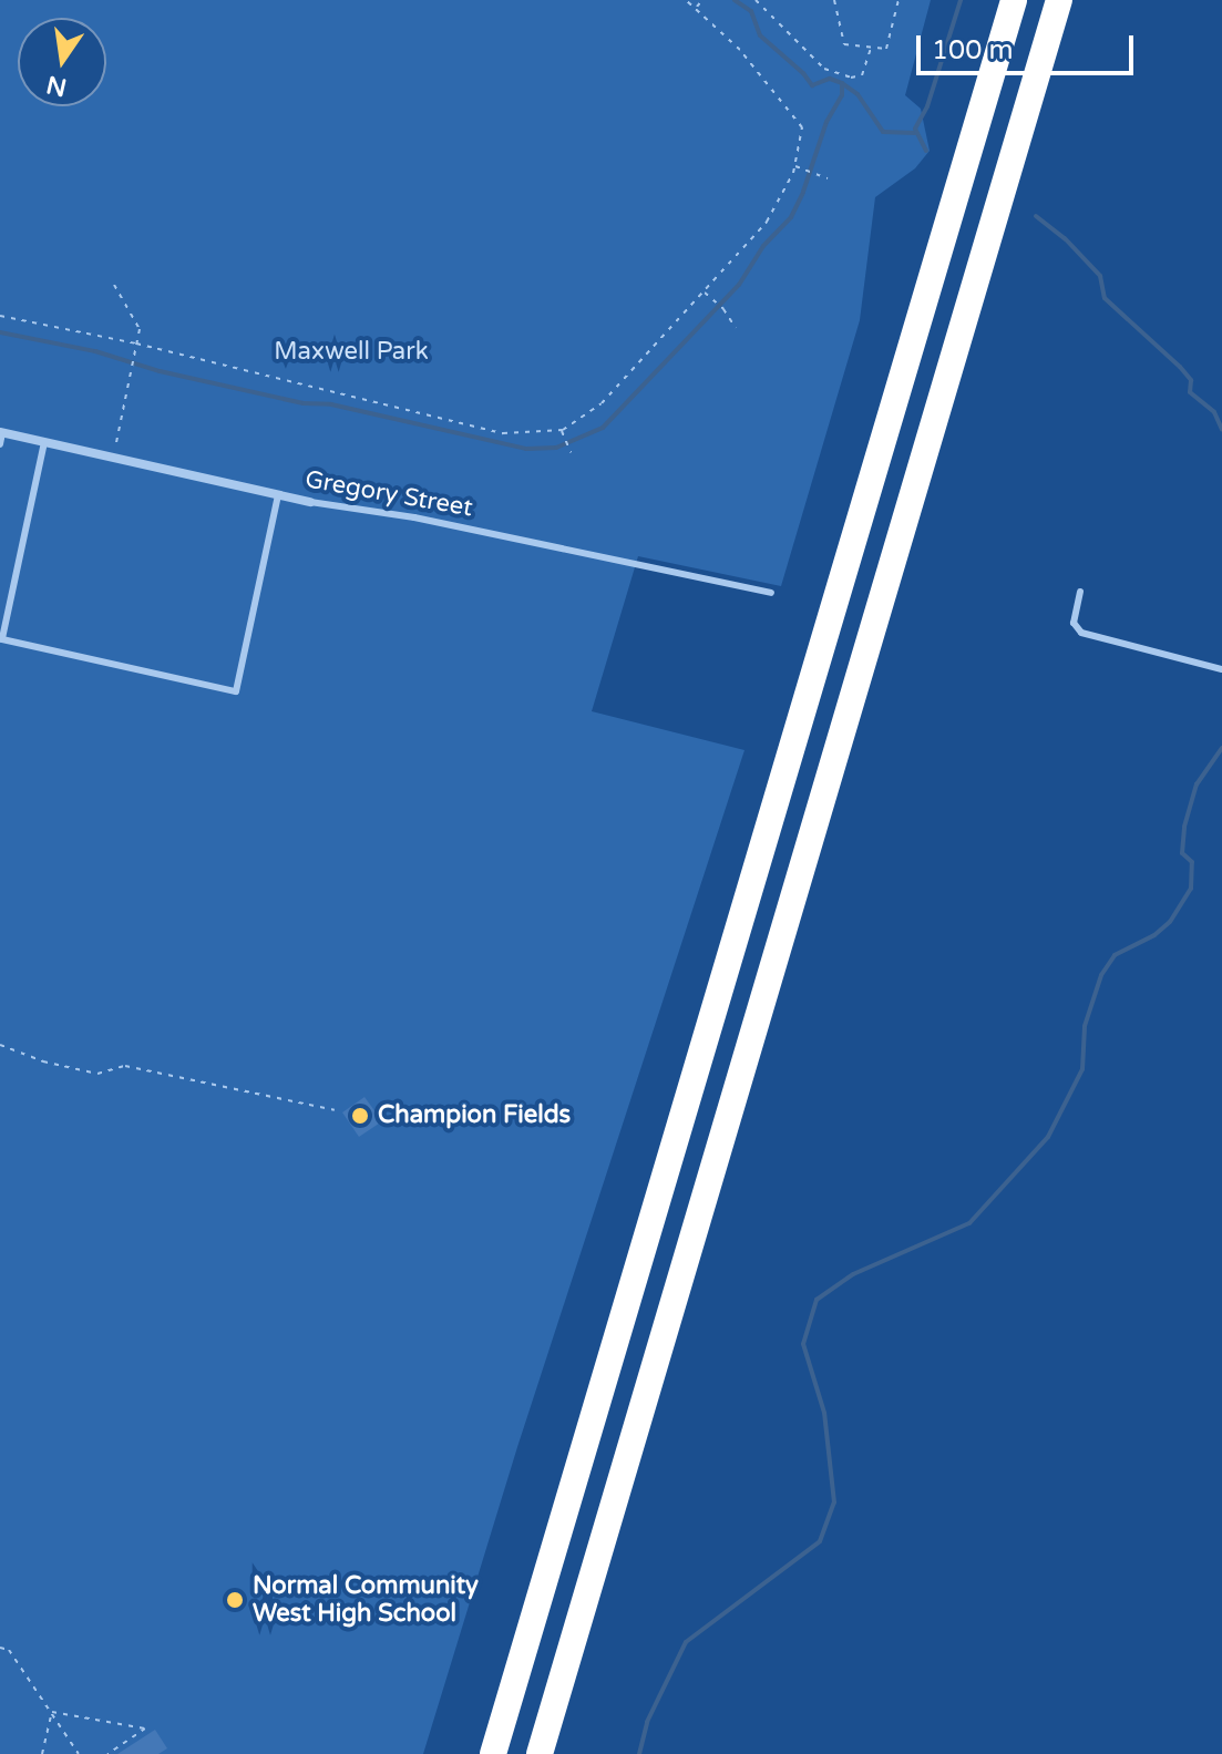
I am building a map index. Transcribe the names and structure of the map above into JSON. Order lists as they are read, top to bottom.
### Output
{
  "streets": {
    "street": ["Gregory Street"]
  },
  "parks": ["Maxwell Park"],
  "places": ["Champion Fields", "Normal Community West High School"],
  "scale_bar": "100 m",
  "north": "bottom"
}
